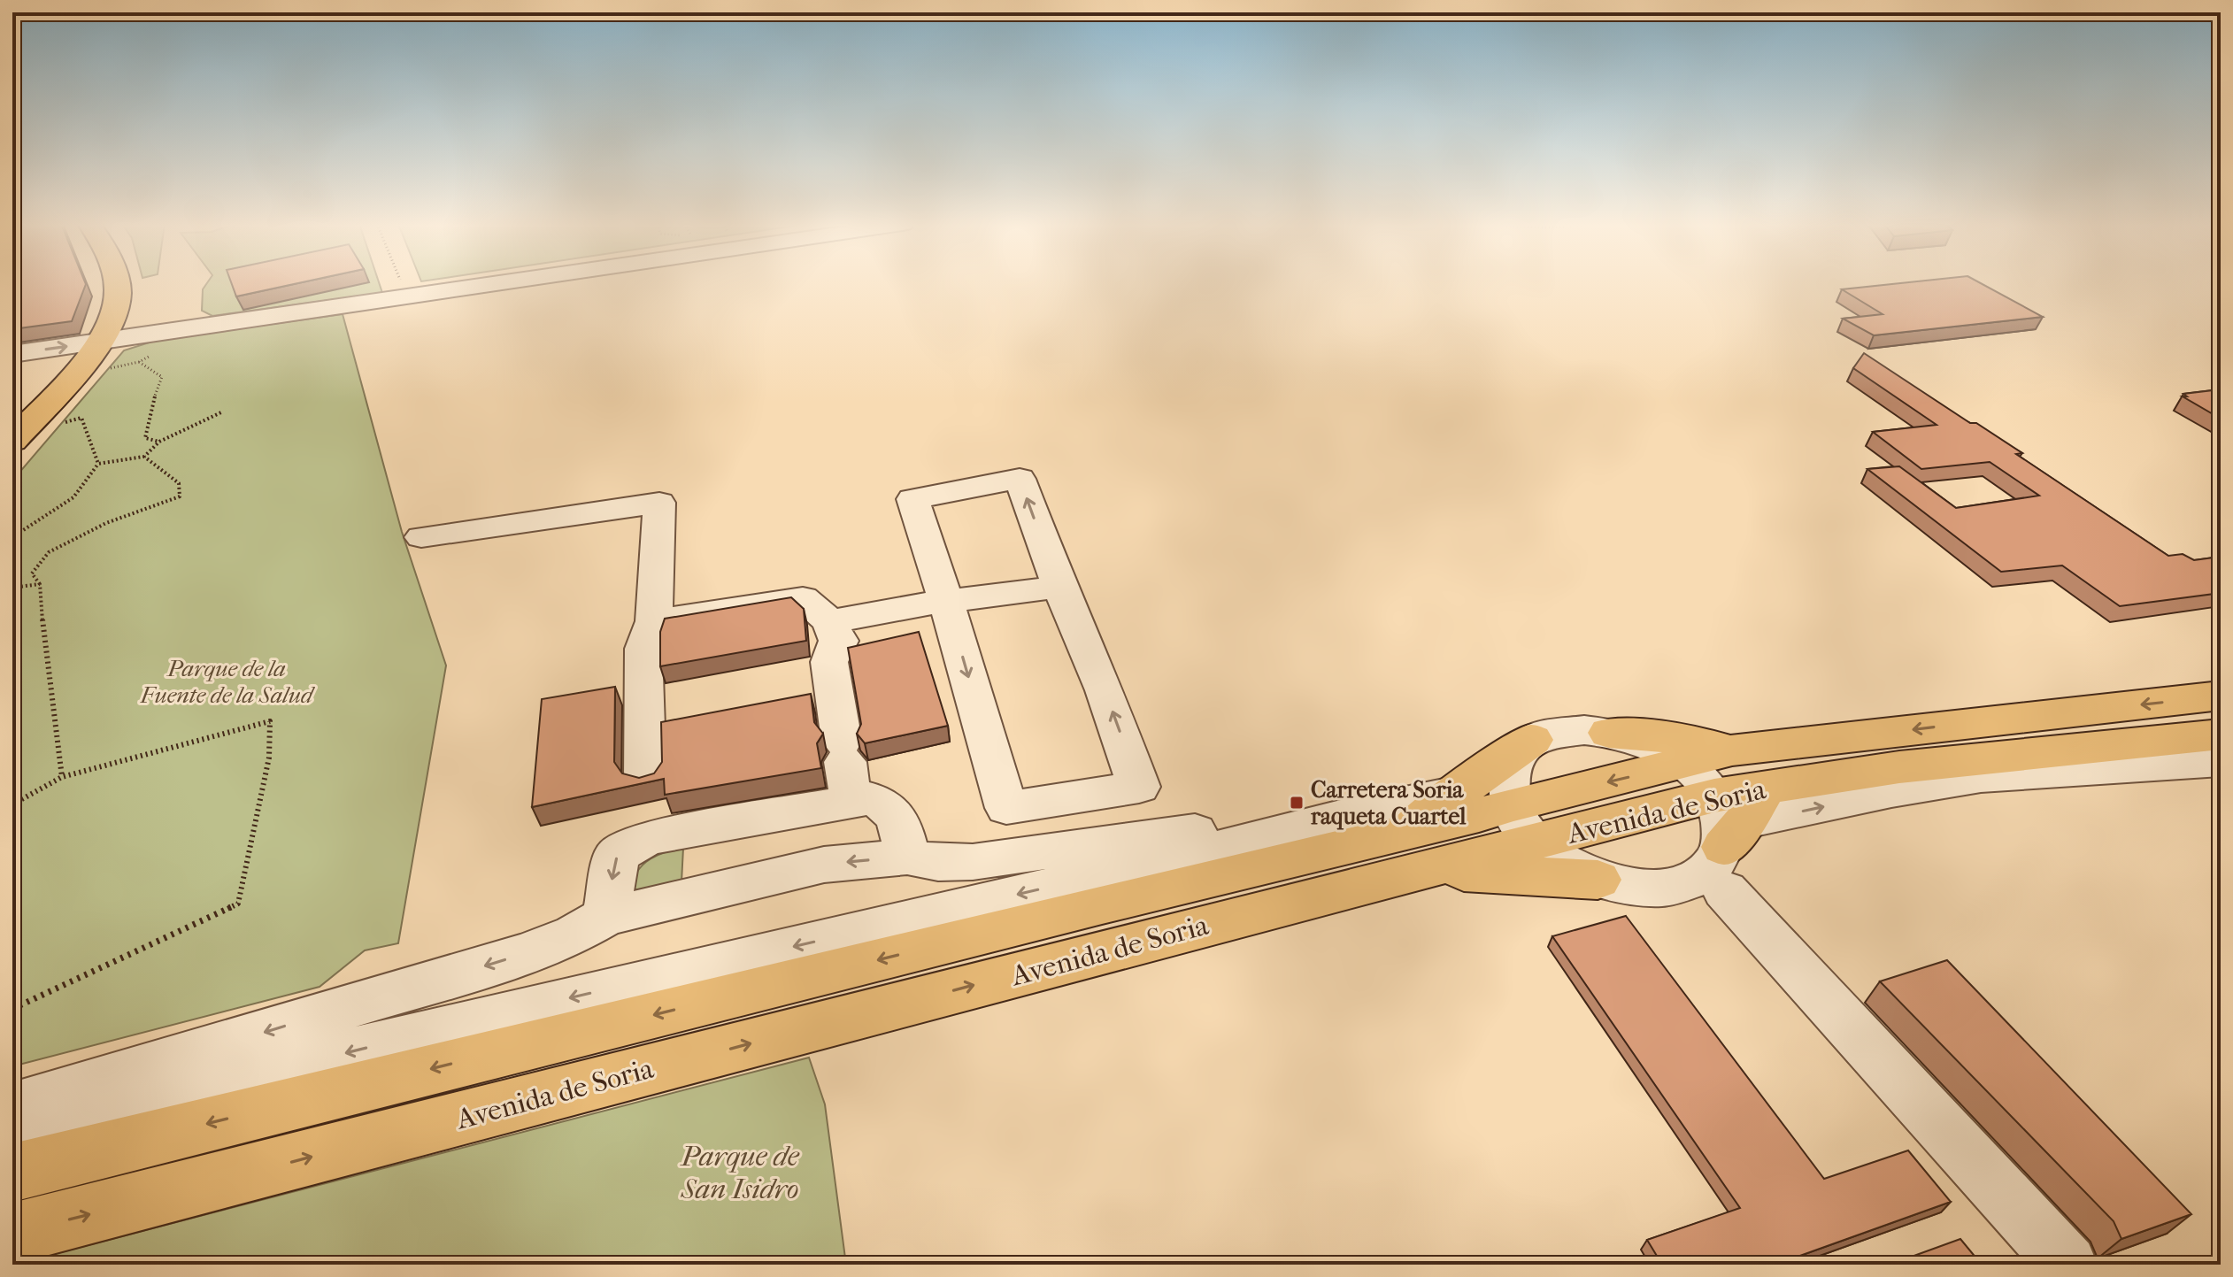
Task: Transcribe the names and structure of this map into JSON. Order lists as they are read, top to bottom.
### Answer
{
  "streets": {
    "main road": ["Avenida de Soria"]
  },
  "parks": ["Parque de la Fuente de la Salud", "Parque de San Isidro"],
  "places": {
    "transit": ["Carretera Soria raqueta Cuartel"]
  }
}
